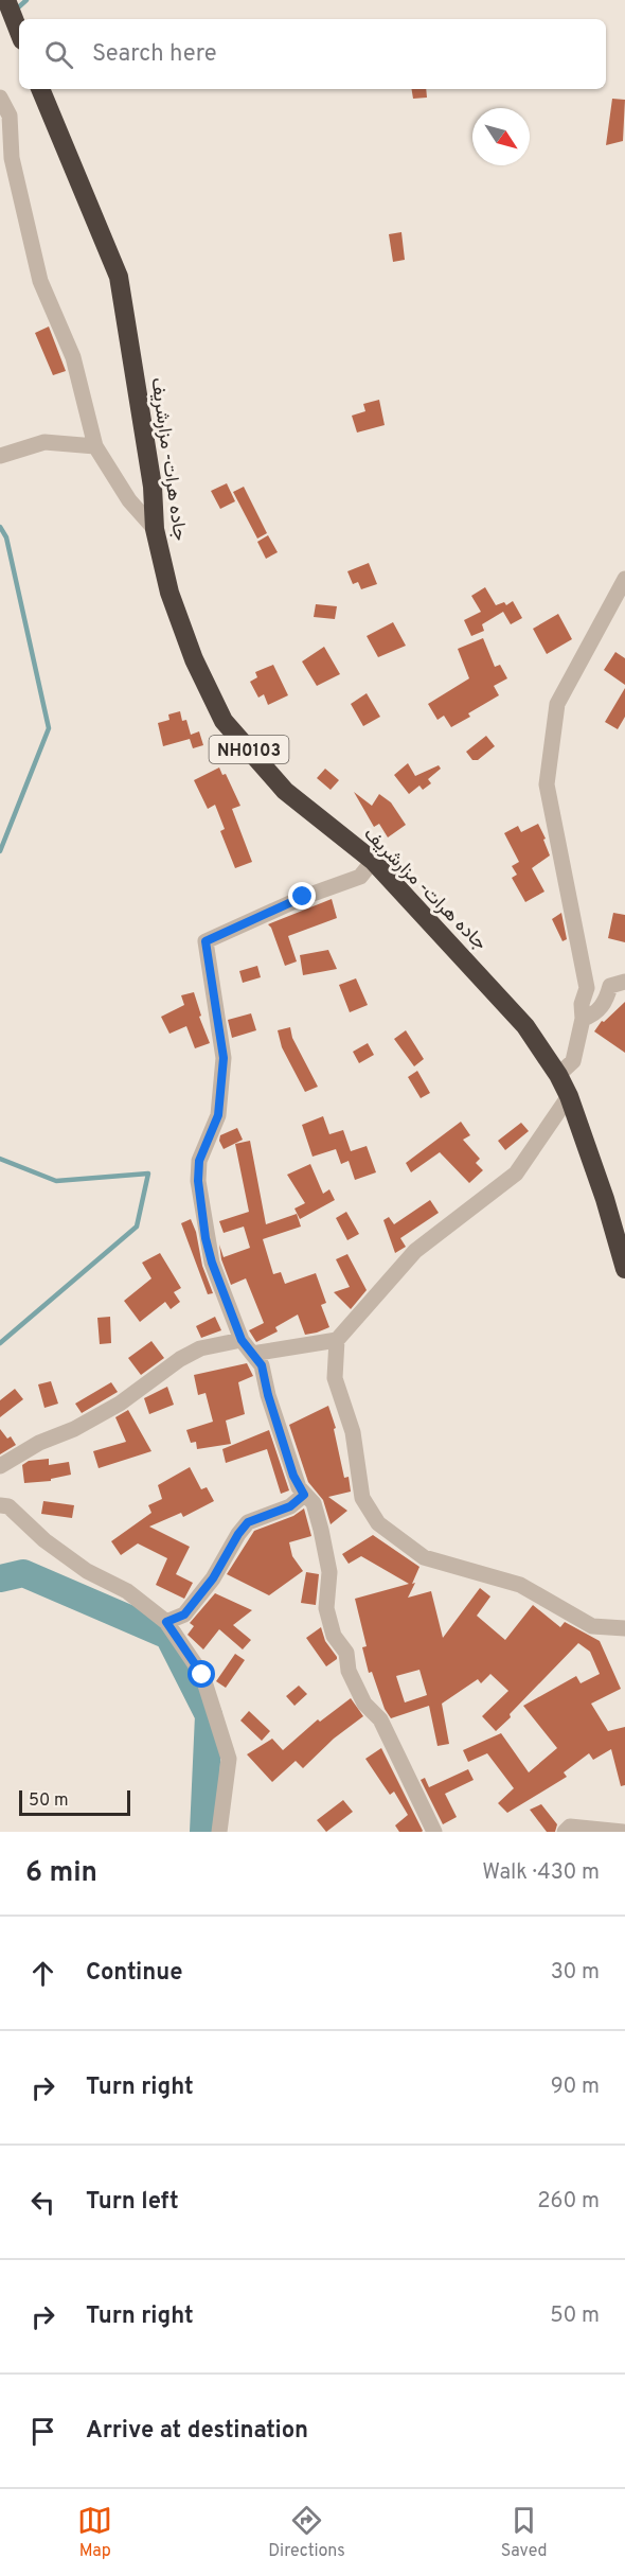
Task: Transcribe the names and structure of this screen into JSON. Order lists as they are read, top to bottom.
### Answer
{
  "streets": {
    "highway": ["جاده هرات- مزارشریف", "NH0103"]
  },
  "scale_bar": "50 m",
  "north": "bottom right",
  "page": {
    "search": "Search here",
    "scale": "50 m",
    "heading": ["6 min", "Walk · 430 m"],
    "list": [
      ["Continue", "30 m"],
      ["Turn right", "90 m"],
      ["Turn left", "260 m"],
      ["Turn right", "50 m"],
      "Arrive at destination"
    ],
    "nav": ["Map", "Directions", "Saved"]
  }
}
